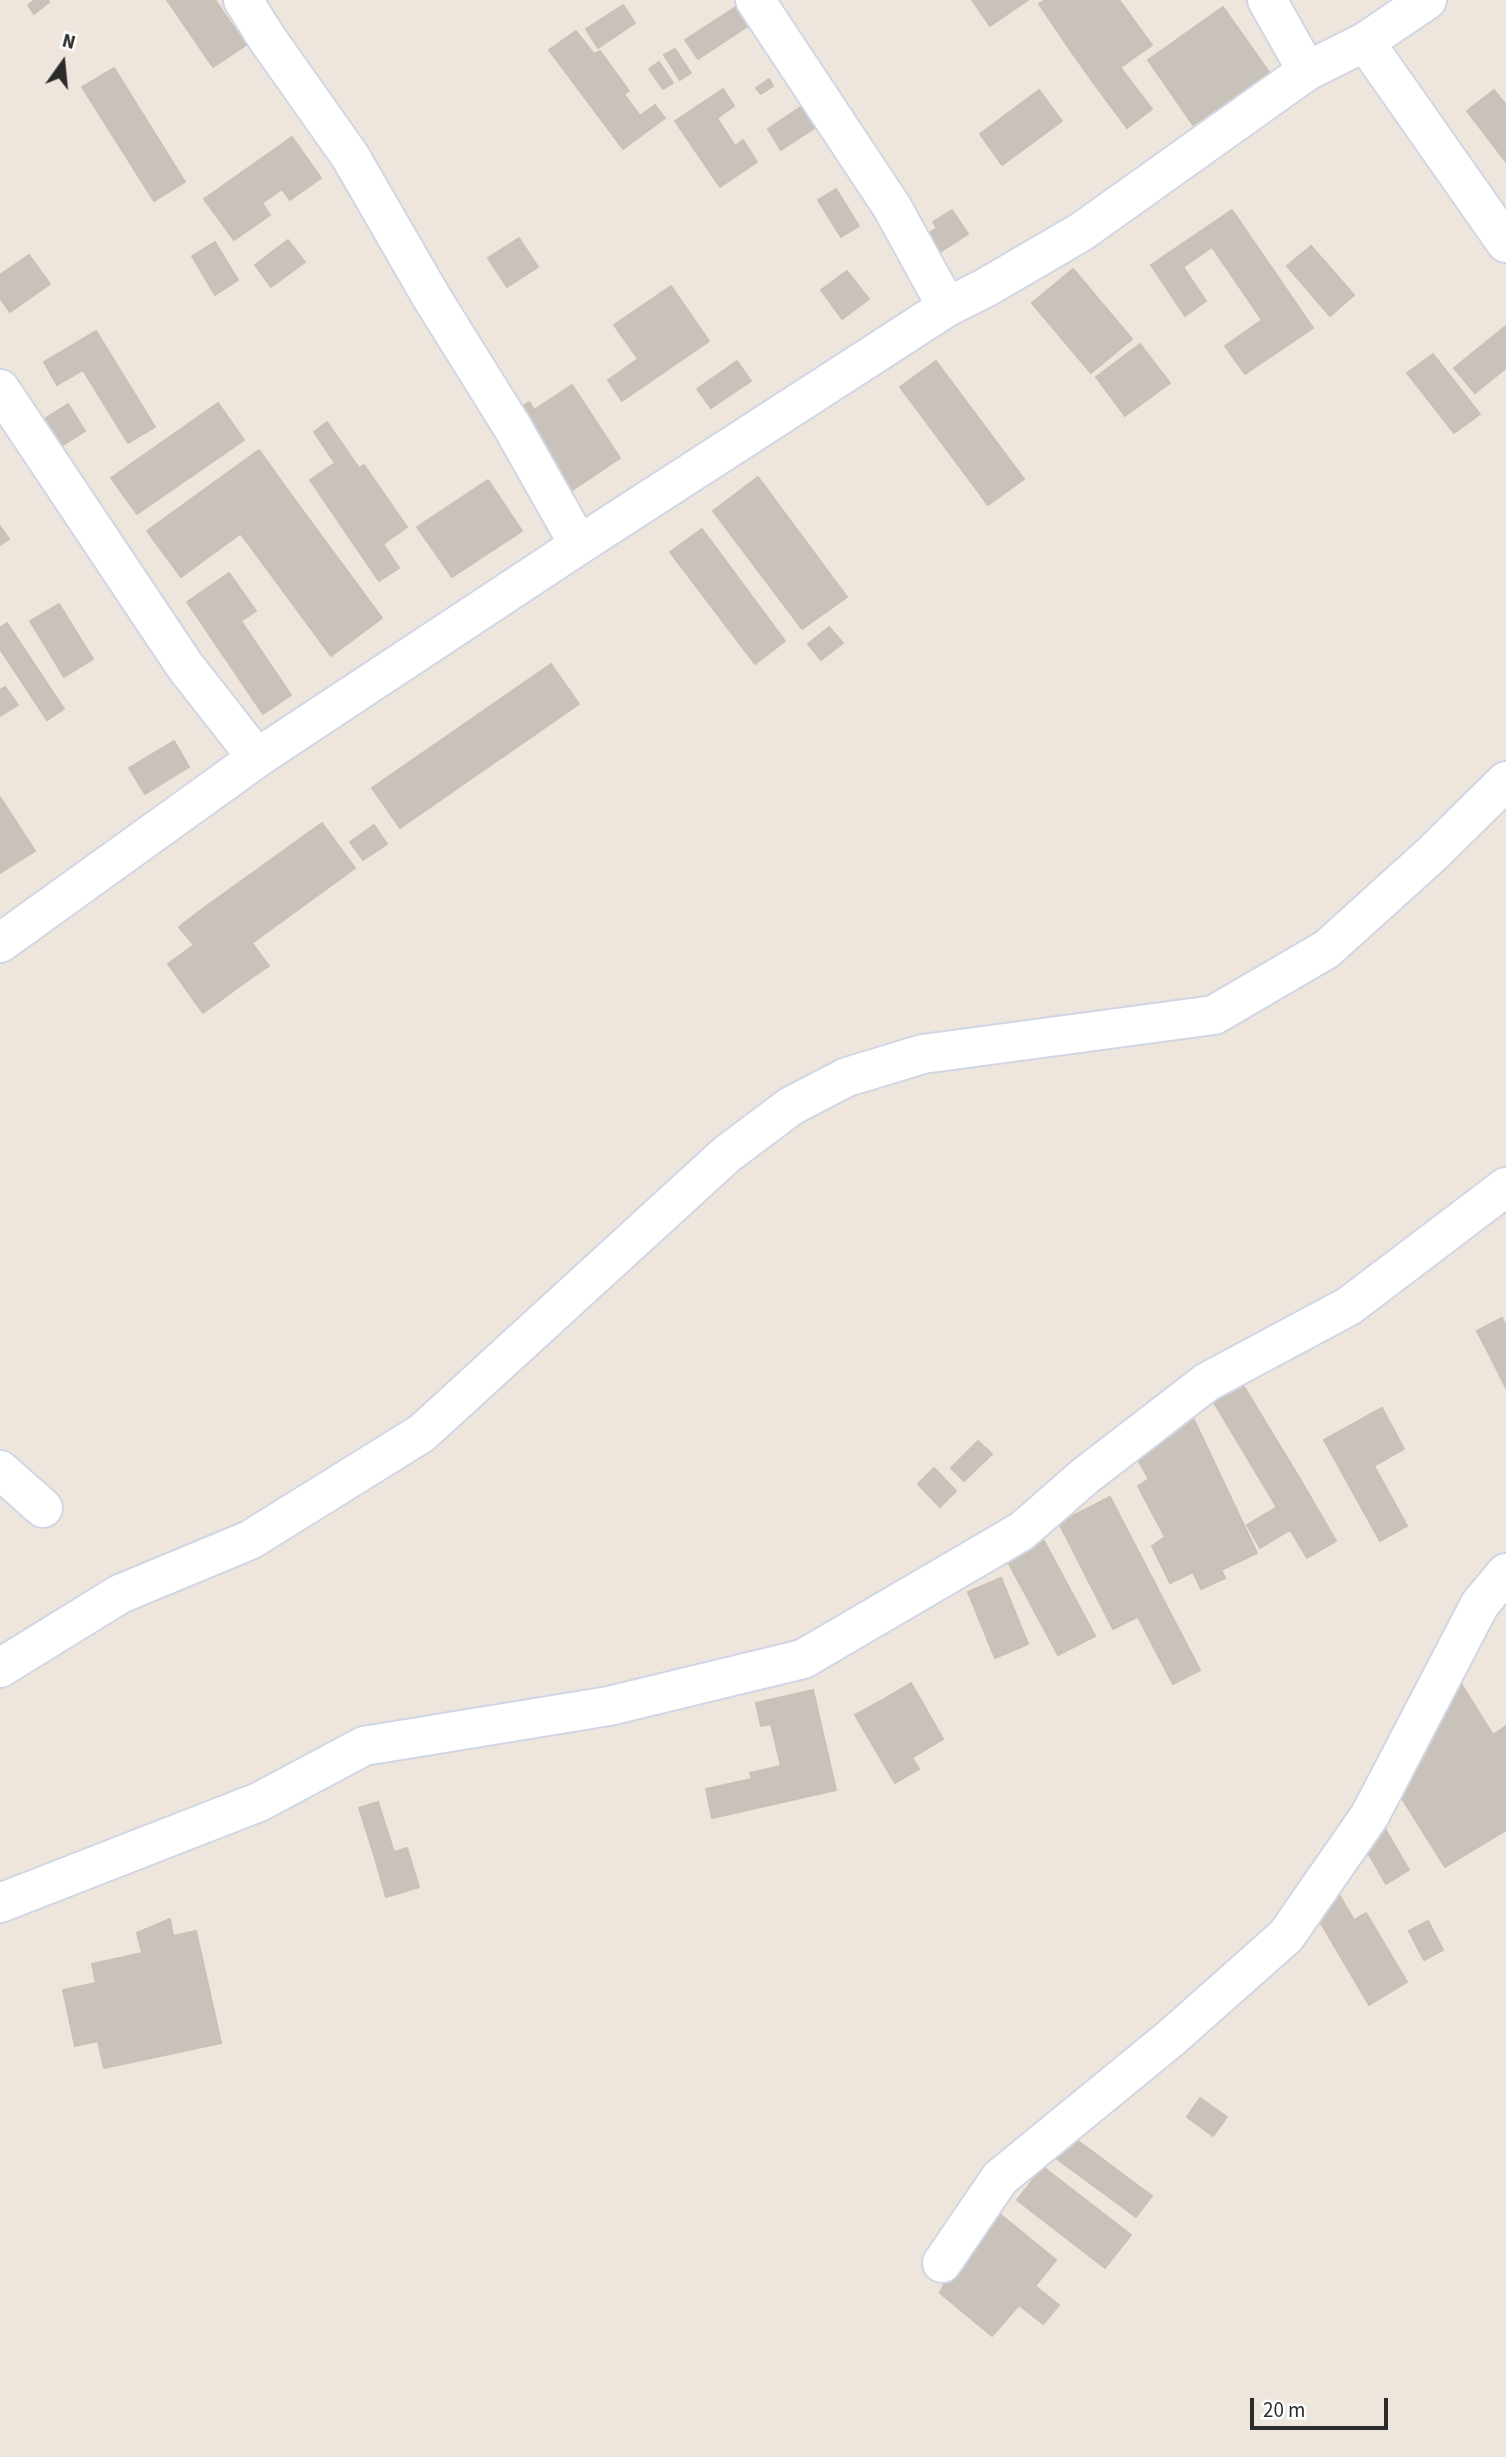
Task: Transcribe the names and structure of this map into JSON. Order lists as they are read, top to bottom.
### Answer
{
  "scale_bar": "20 m",
  "north": "top"
}
